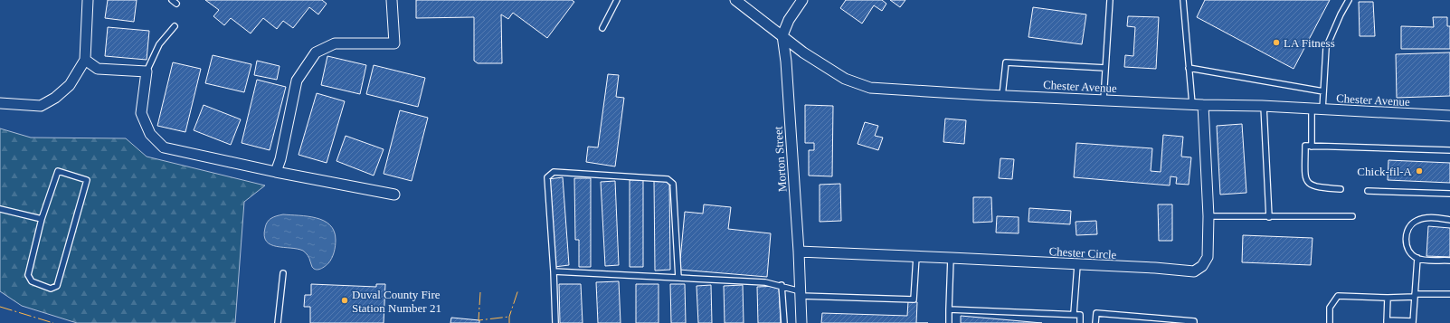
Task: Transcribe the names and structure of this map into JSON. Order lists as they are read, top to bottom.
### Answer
{
  "streets": {
    "street": ["Chester Avenue", "Morton Street", "Chester Circle"]
  },
  "crossings": [
    ["Chester Avenue", "Morton Street"],
    ["Chester Avenue", "Chester Circle"],
    ["Morton Street", "Chester Circle"]
  ],
  "places": ["LA Fitness", "Chick-fil-A", "Duval County Fire Station Number 21"]
}
